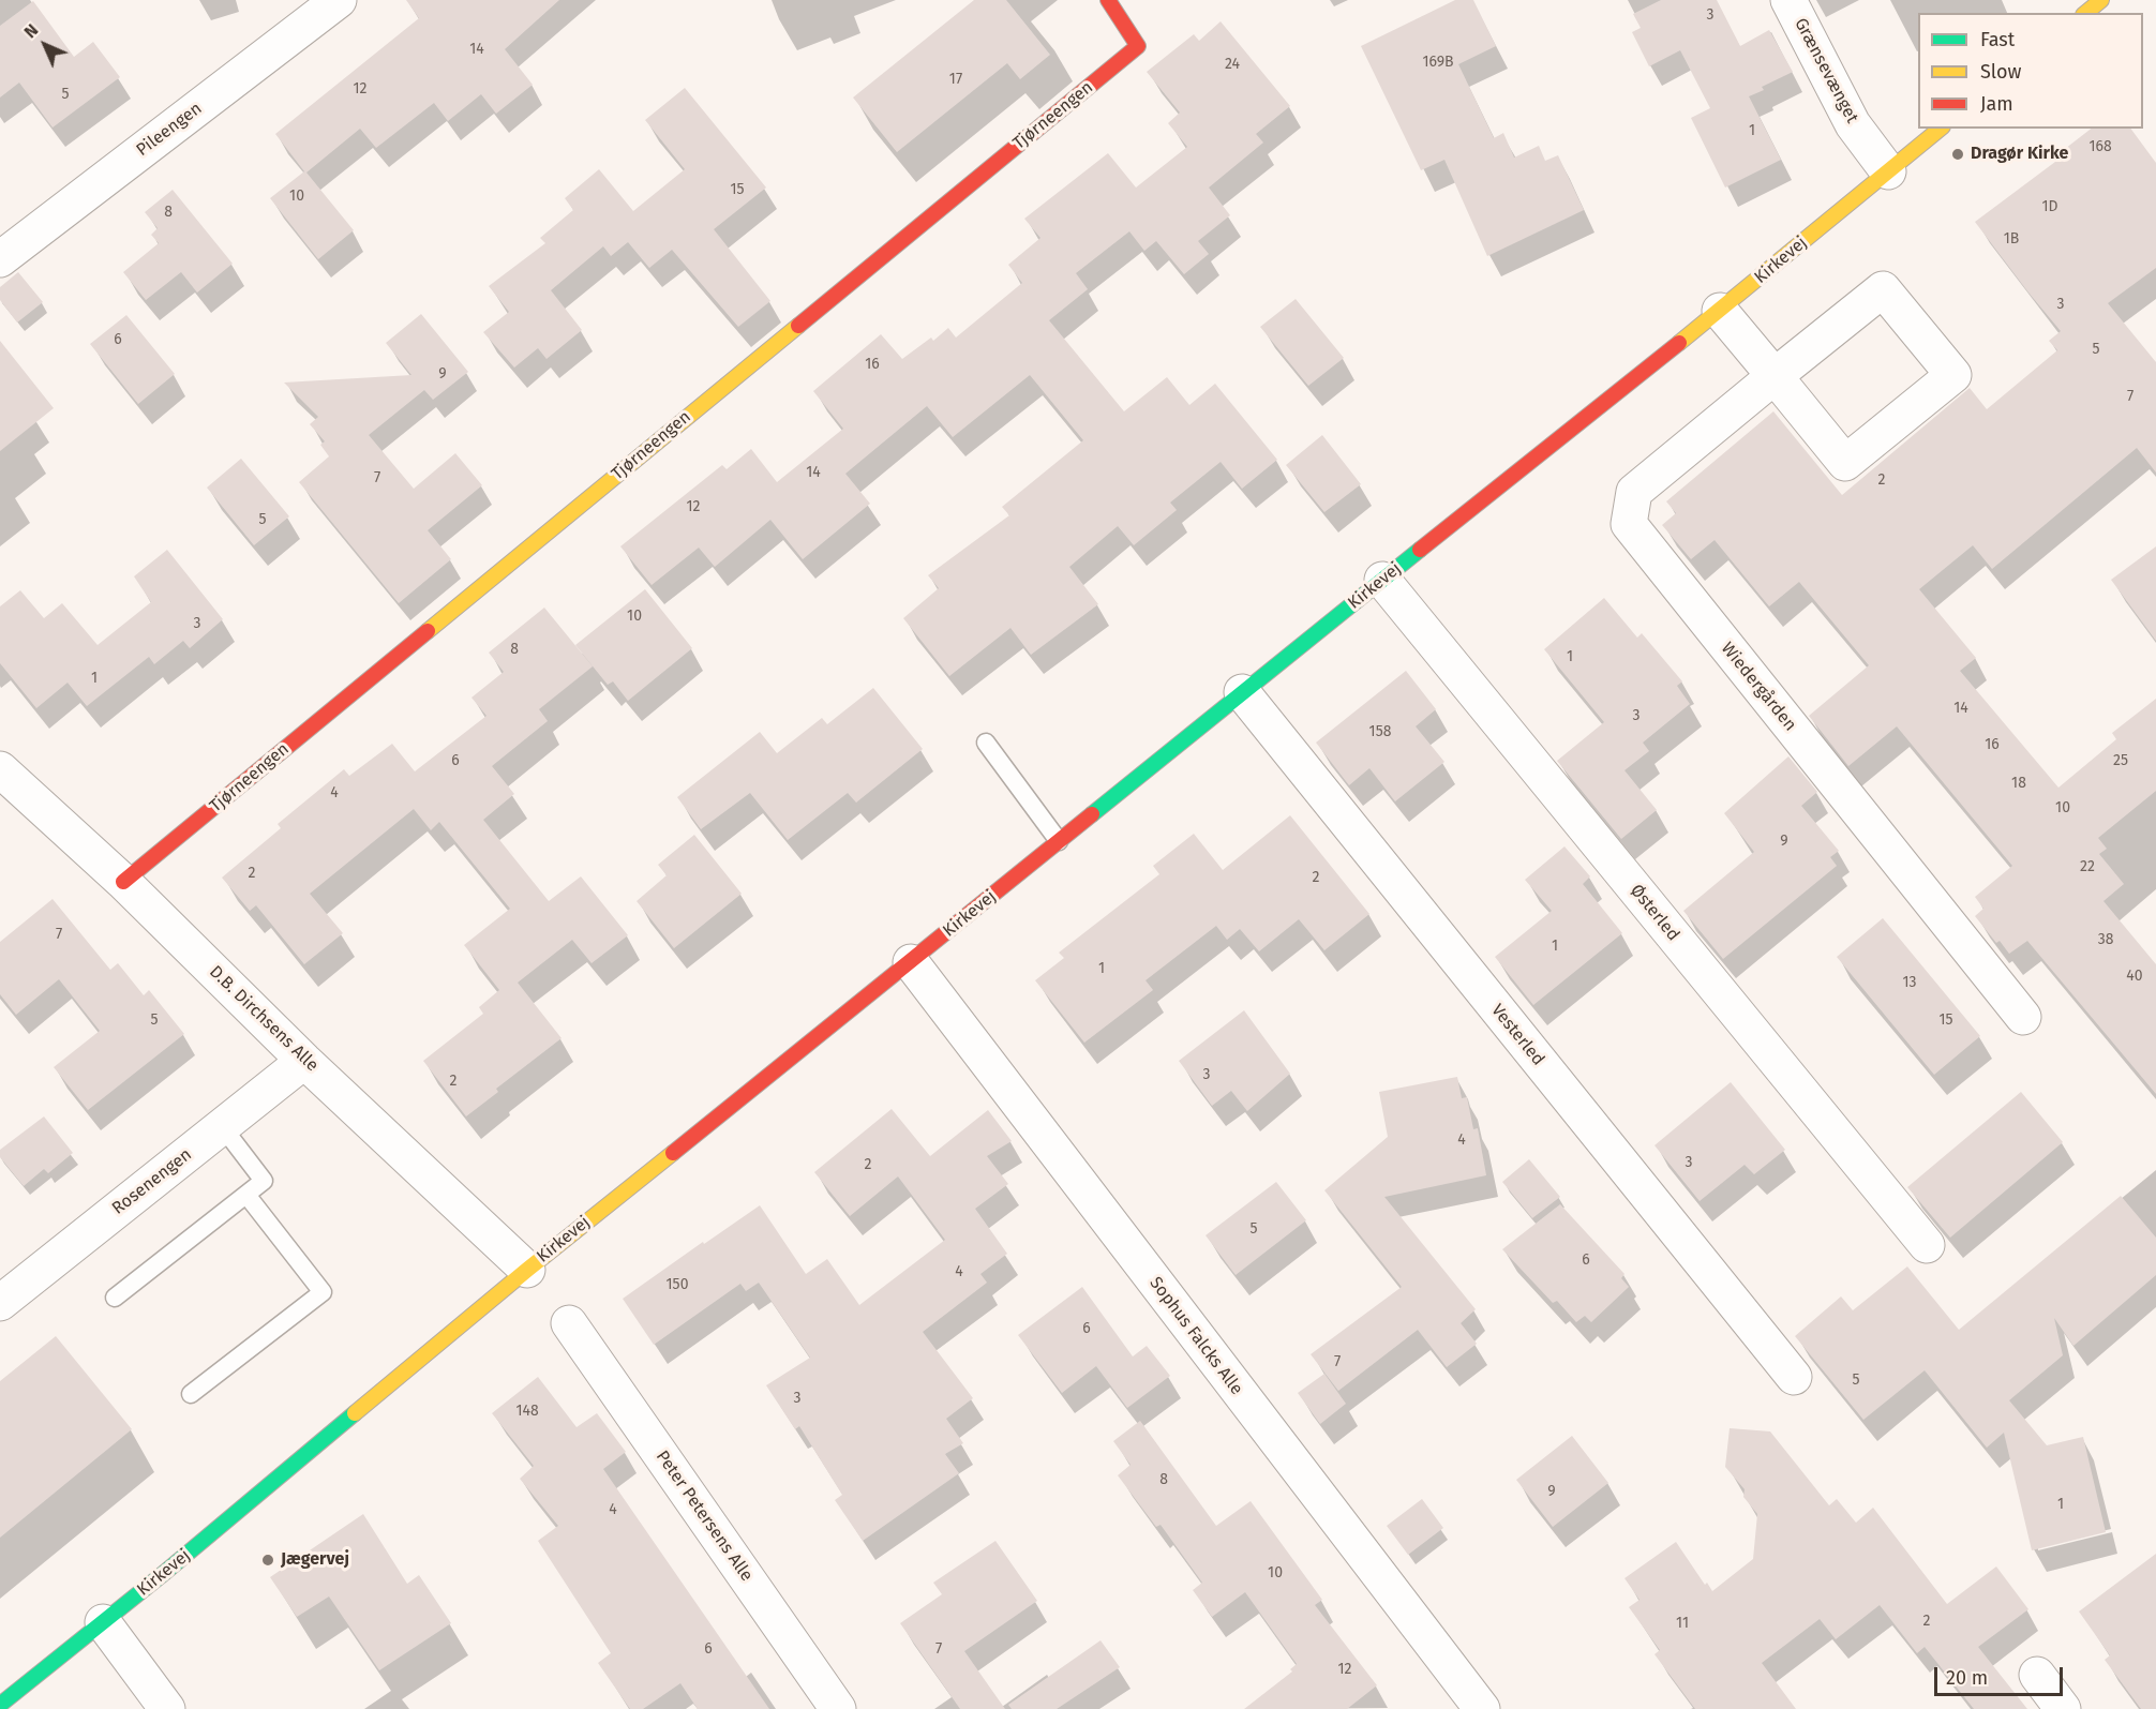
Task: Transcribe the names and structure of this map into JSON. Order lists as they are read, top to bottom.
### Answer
{
  "streets": {
    "main road": ["Tjørneengen", "Kirkevej"],
    "street": [
      "Grænsevænget",
      "Pileengen",
      "Wiedergården",
      "Østerled",
      "D.B. Dirchsens Alle",
      "Vesterled",
      "Rosenengen",
      "Sophus Falcks Alle",
      "Peter Petersens Alle"
    ]
  },
  "crossings": [
    ["Grænsevænget", "Kirkevej"],
    ["Tjørneengen", "D.B. Dirchsens Alle"],
    ["Kirkevej", "Wiedergården"],
    ["Kirkevej", "Østerled"],
    ["Kirkevej", "D.B. Dirchsens Alle"],
    ["Kirkevej", "Vesterled"],
    ["Kirkevej", "Sophus Falcks Alle"],
    ["D.B. Dirchsens Alle", "Rosenengen"]
  ],
  "places": ["Dragør Kirke", "Jægervej"],
  "house_numbers": [
    "3",
    "14",
    "169B",
    "24",
    "17",
    "12",
    "5",
    "1",
    "168",
    "15",
    "10",
    "1D",
    "8",
    "1B",
    "3",
    "6",
    "5",
    "16",
    "9",
    "7",
    "14",
    "7",
    "2",
    "12",
    "5",
    "10",
    "3",
    "8",
    "1",
    "1",
    "14",
    "3",
    "158",
    "16",
    "6",
    "25",
    "18",
    "4",
    "10",
    "9",
    "22",
    "2",
    "2",
    "7",
    "38",
    "1",
    "1",
    "40",
    "13",
    "5",
    "15",
    "3",
    "2",
    "4",
    "3",
    "2",
    "5",
    "6",
    "4",
    "150",
    "6",
    "7",
    "5",
    "3",
    "148",
    "8",
    "9",
    "1",
    "4",
    "10",
    "2",
    "11",
    "6",
    "7",
    "12"
  ],
  "legend": ["Fast", "Slow", "Jam"],
  "scale_bar": "20 m",
  "north": "top left"
}
